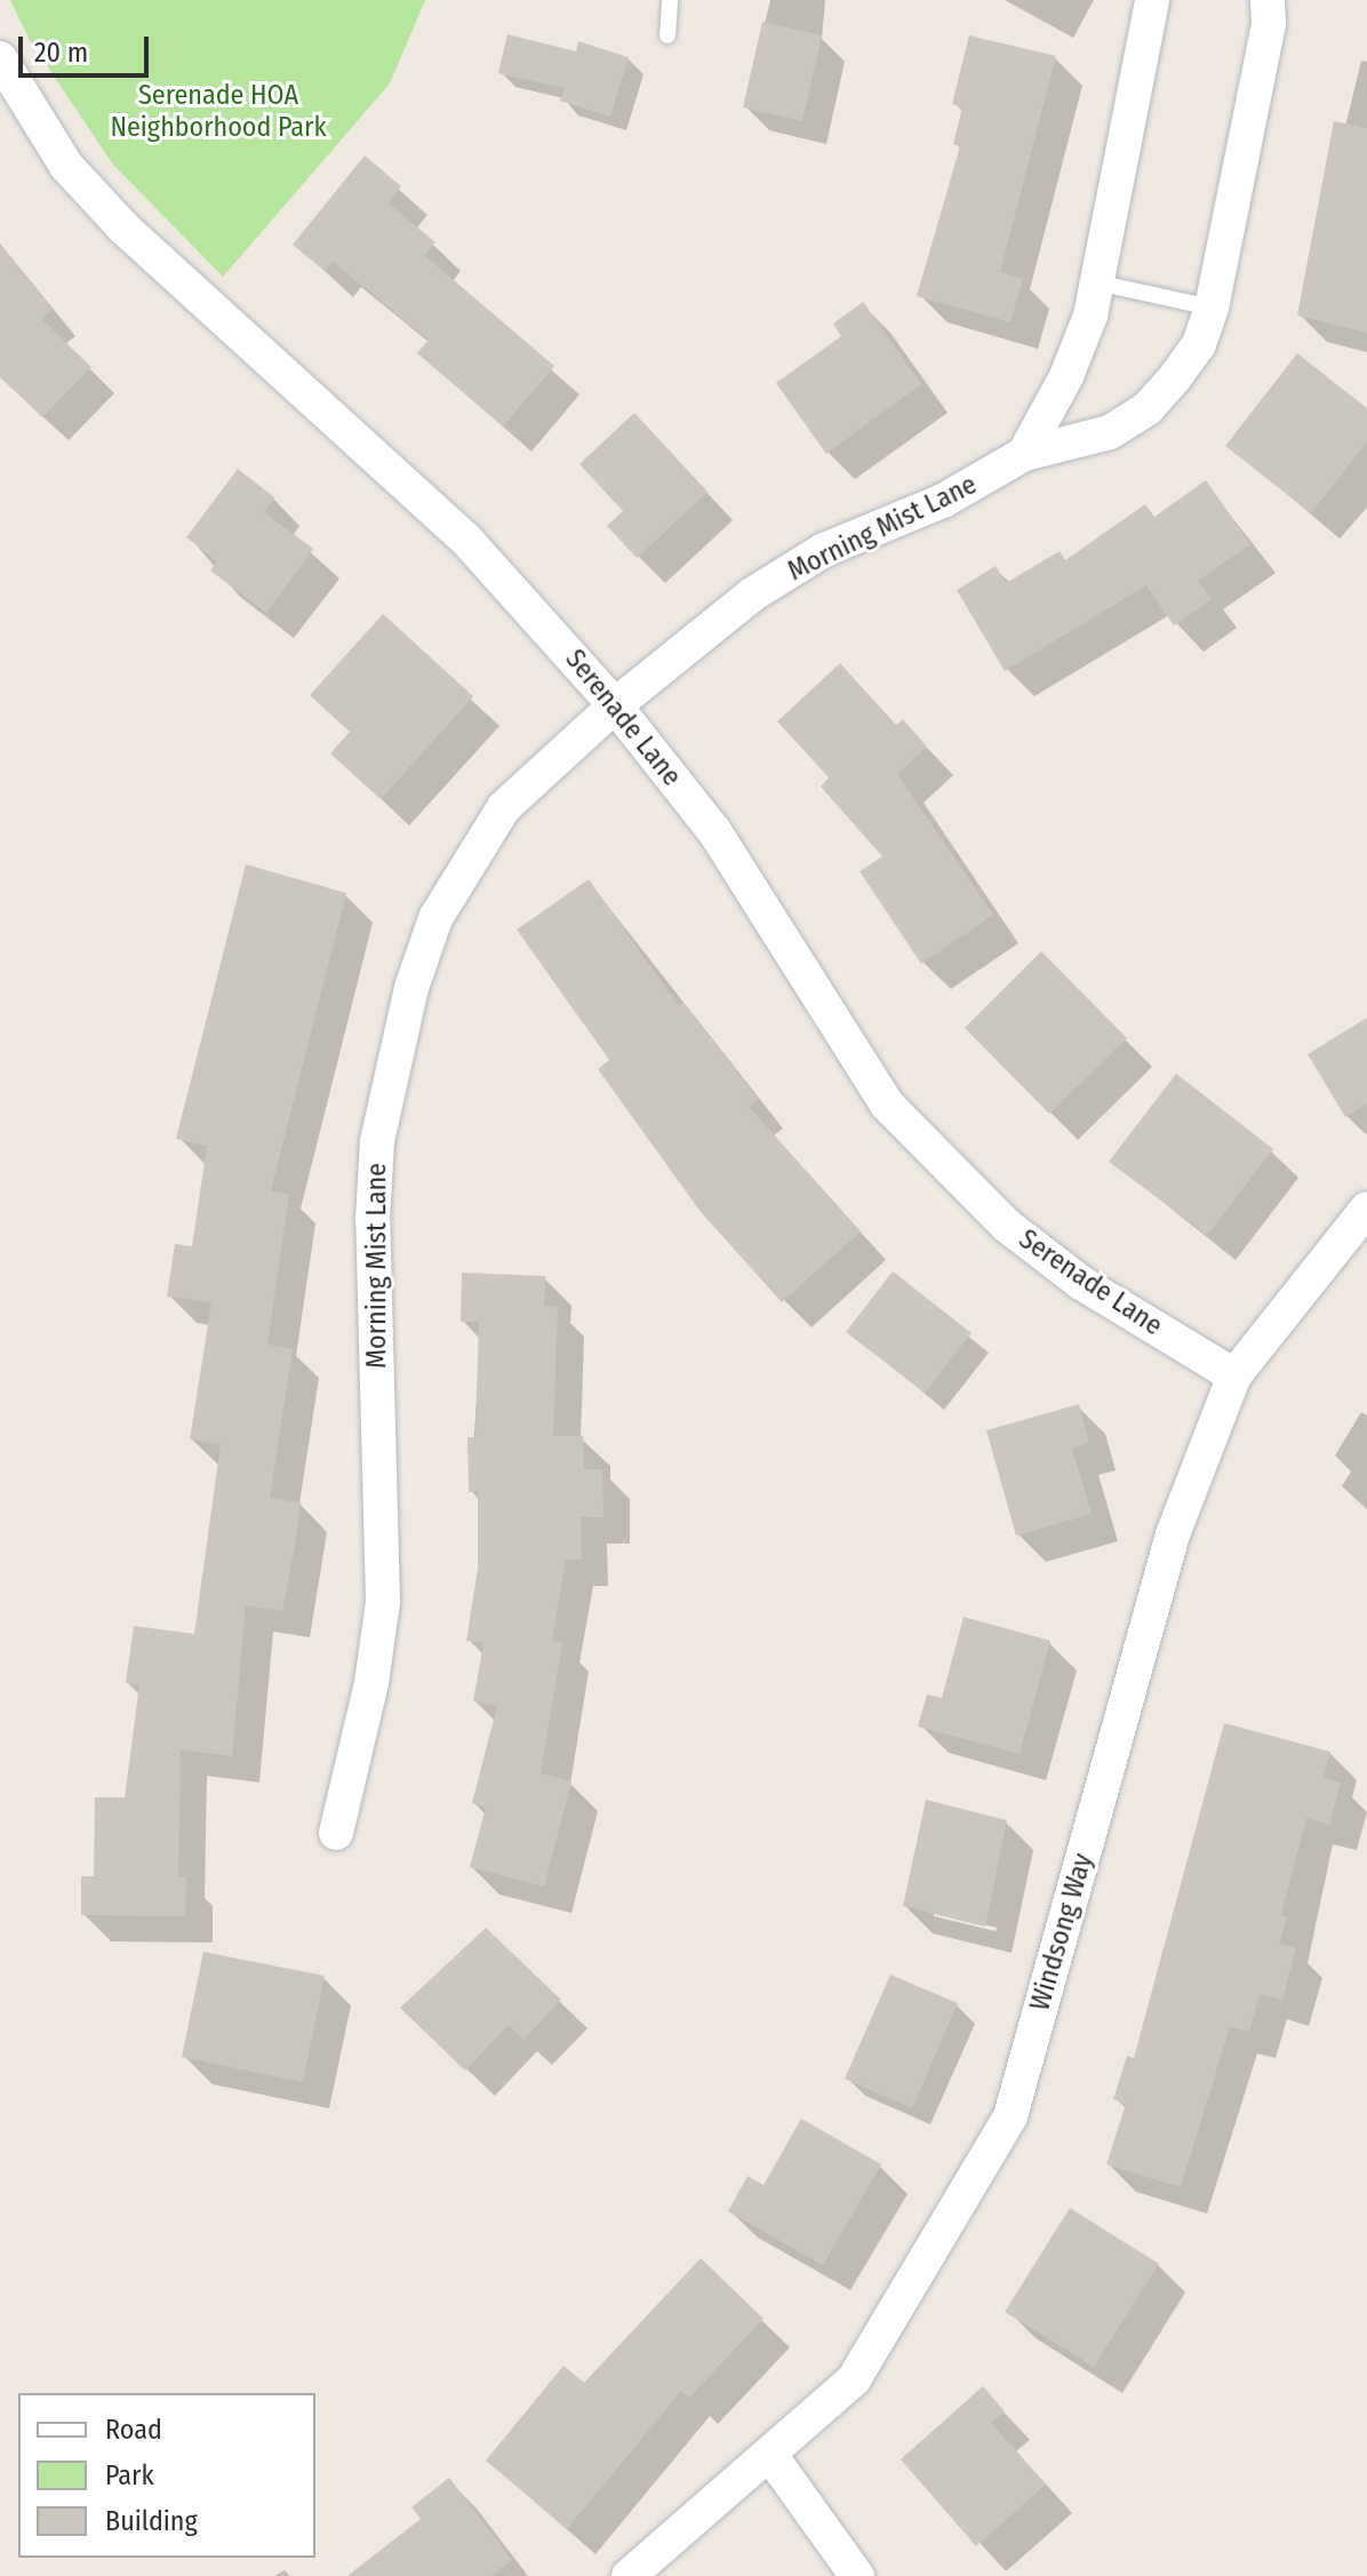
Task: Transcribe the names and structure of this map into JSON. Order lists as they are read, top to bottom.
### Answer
{
  "streets": {
    "street": ["Morning Mist Lane", "Serenade Lane", "Windsong Way"]
  },
  "crossings": [
    ["Morning Mist Lane", "Serenade Lane"],
    ["Serenade Lane", "Windsong Way"]
  ],
  "parks": ["Serenade HOA Neighborhood Park"],
  "legend": ["Road", "Park", "Building"],
  "scale_bar": "20 m"
}
